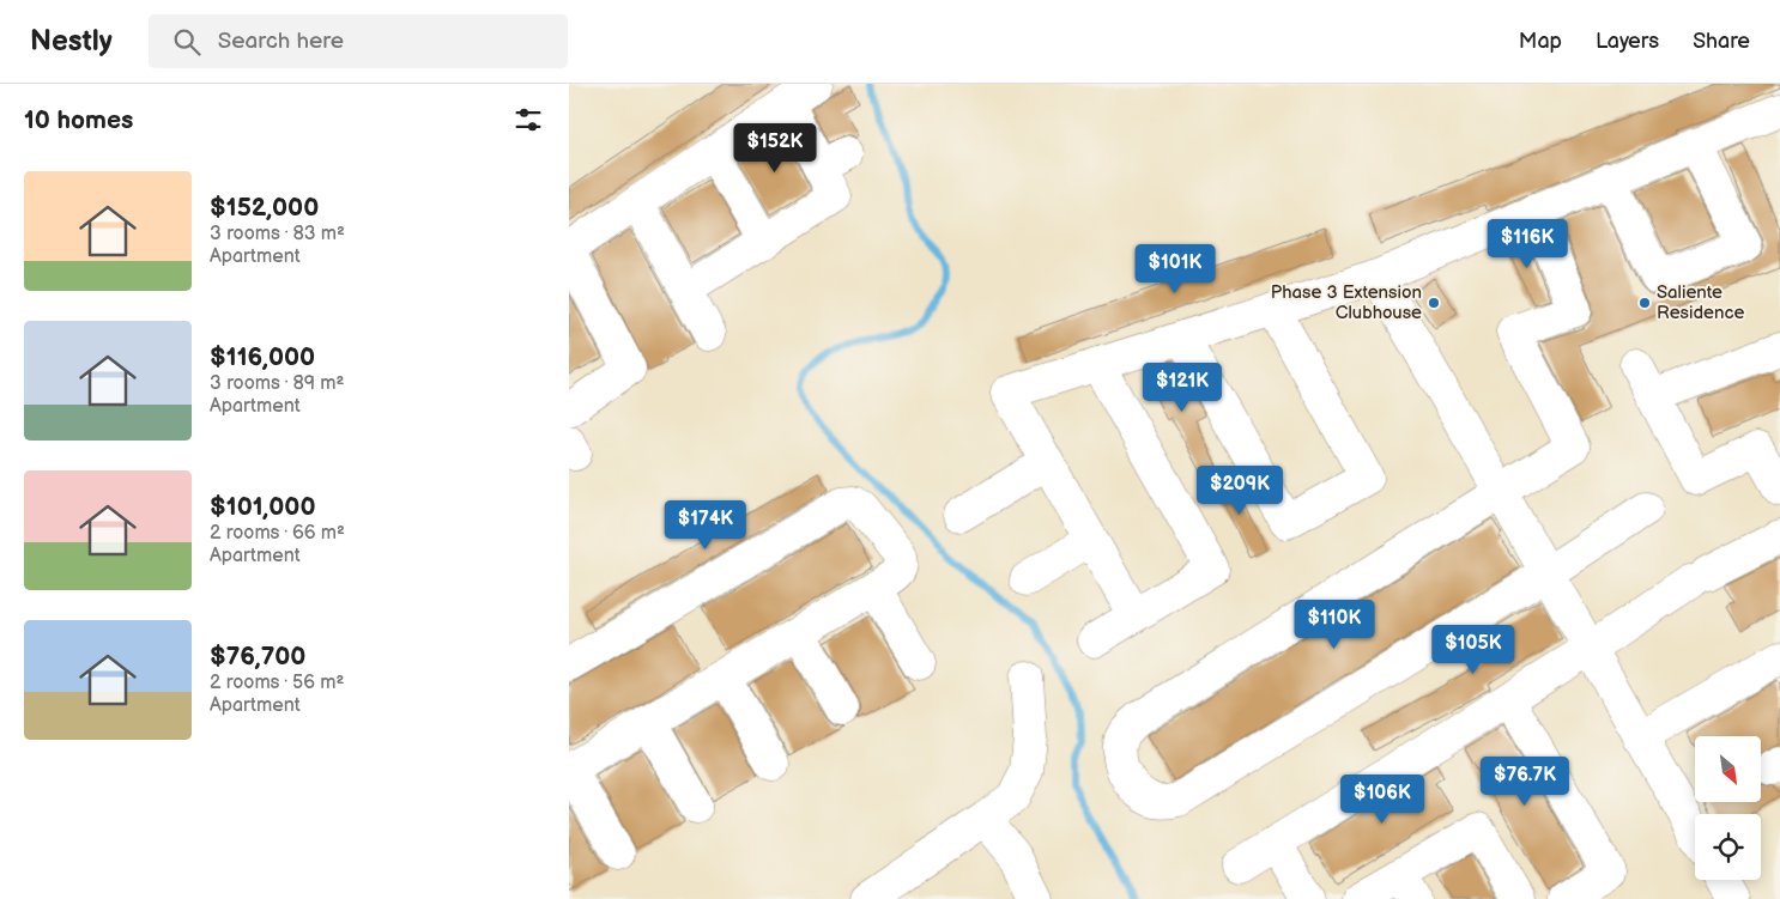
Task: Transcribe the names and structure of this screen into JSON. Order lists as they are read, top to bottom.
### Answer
{
  "places": ["Phase 3 Extension Clubhouse", "Saliente Residence"],
  "north": "bottom right",
  "page": {
    "header": "Nestly",
    "search": "Search here",
    "nav": ["Map", "Layers", "Share"],
    "heading": "10 homes",
    "price": [
      "$152K",
      "$116K",
      "$101K",
      "$121K",
      "$209K",
      "$174K",
      "$110K",
      "$105K",
      "$76.7K",
      "$106K"
    ],
    "list": [
      {
        "name": "$152,000",
        "note": "3 rooms · 83 m² · Apartment"
      },
      {
        "name": "$116,000",
        "note": "3 rooms · 89 m² · Apartment"
      },
      {
        "name": "$101,000",
        "note": "2 rooms · 66 m² · Apartment"
      },
      {
        "name": "$76,700",
        "note": "2 rooms · 56 m² · Apartment"
      }
    ]
  }
}
